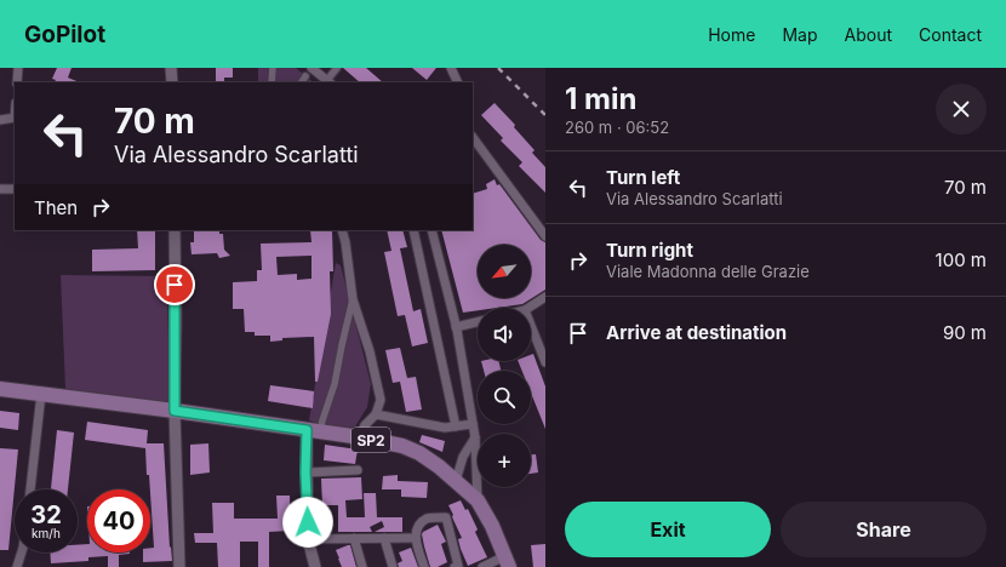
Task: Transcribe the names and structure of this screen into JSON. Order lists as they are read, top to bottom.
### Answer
{
  "streets": {
    "main road": ["SP2"]
  },
  "north": "bottom left",
  "page": {
    "header": "GoPilot",
    "nav": [
      "Home",
      "Map",
      "About",
      "Contact"
    ],
    "heading": ["1 min", "260 m · 06:52"],
    "turn": ["70 m", "Via Alessandro Scarlatti"],
    "list": [
      {
        "name": "Turn left",
        "note": "Via Alessandro Scarlatti",
        "value": "70 m"
      },
      {
        "name": "Turn right",
        "note": "Viale Madonna delle Grazie",
        "value": "100 m"
      },
      {
        "name": "Arrive at destination",
        "value": "90 m"
      }
    ],
    "then": "Then",
    "map_buttons": "+",
    "speed": "32 km/h",
    "limit": "40",
    "buttons": ["Exit", "Share"]
  }
}
